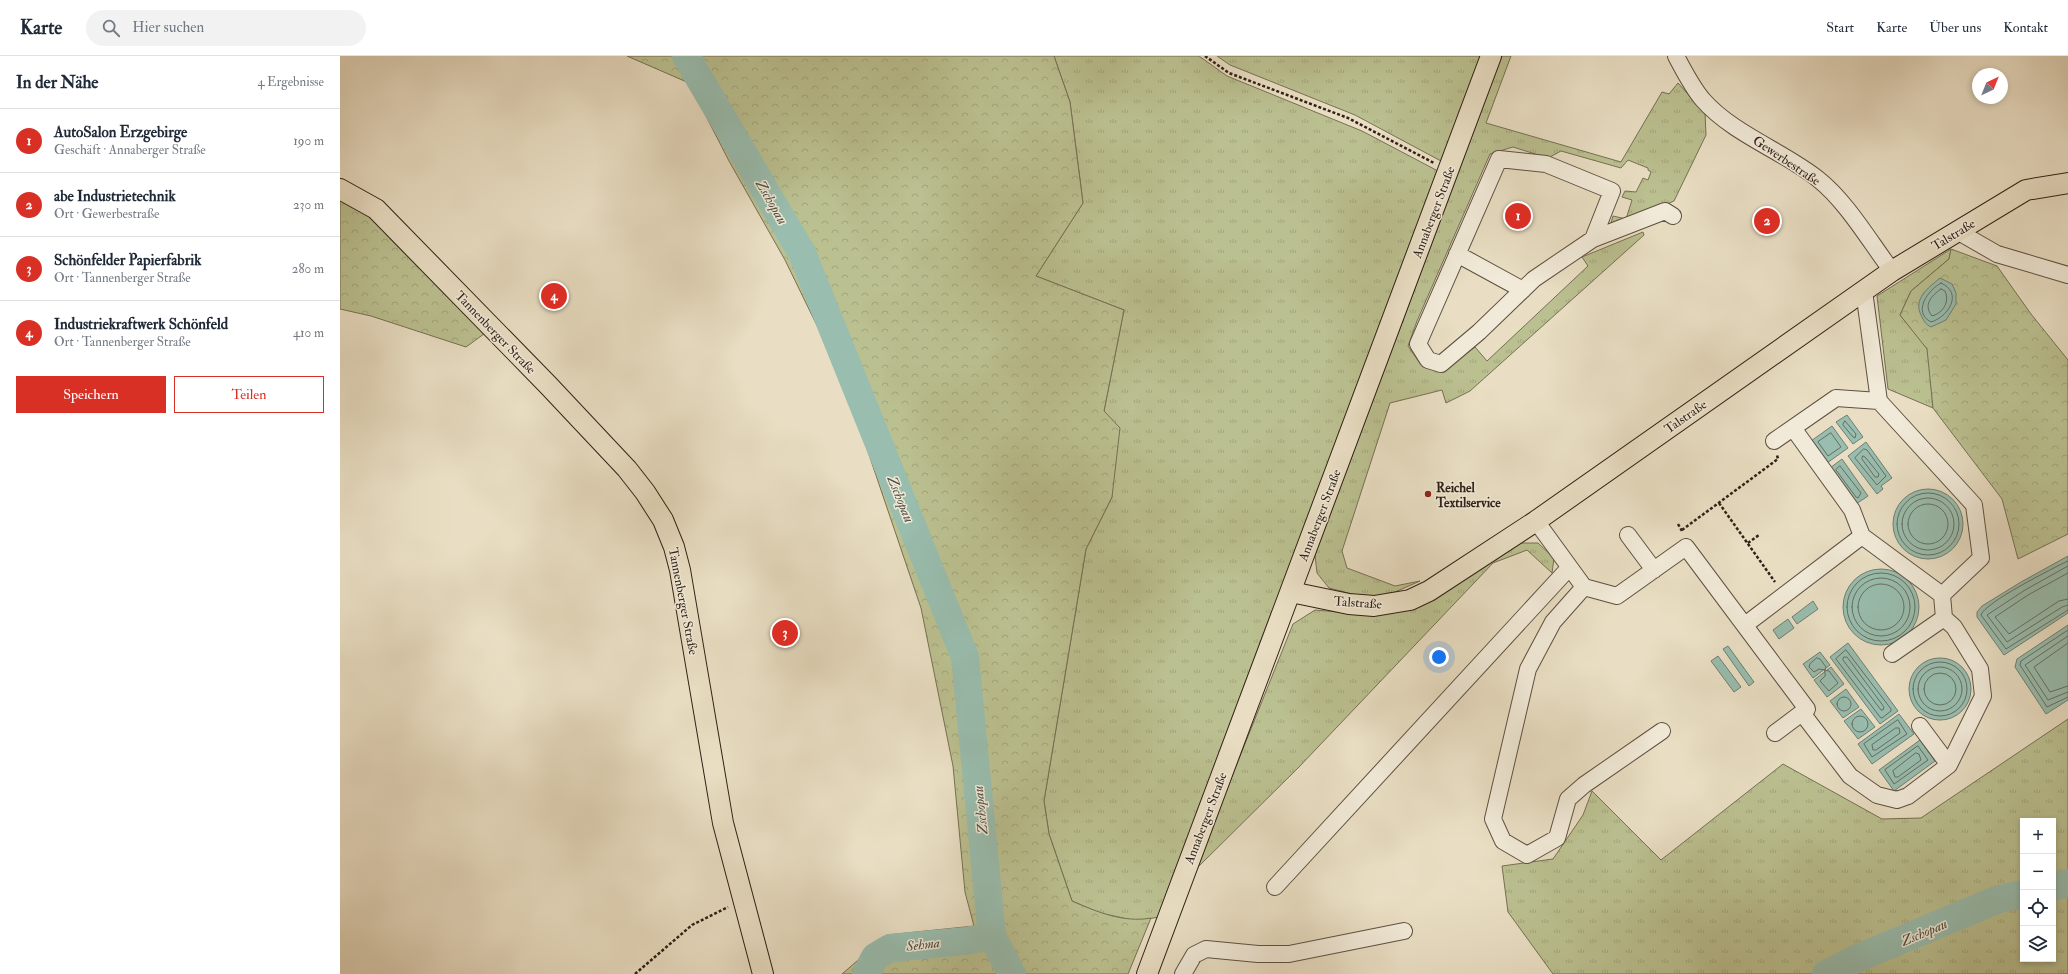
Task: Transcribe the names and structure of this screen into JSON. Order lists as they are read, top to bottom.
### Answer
{
  "streets": {
    "main road": ["Annaberger Straße", "Talstraße", "Tannenberger Straße"],
    "street": ["Gewerbestraße"]
  },
  "crossings": [
    ["Gewerbestraße", "Talstraße"],
    ["Annaberger Straße", "Talstraße"]
  ],
  "water": ["Zschopau", "Sehma"],
  "places": ["Reichel Textilservice"],
  "north": "top right",
  "page": {
    "header": "Karte",
    "search": "Hier suchen",
    "nav": [
      "Start",
      "Karte",
      "Über uns",
      "Kontakt"
    ],
    "heading": ["In der Nähe", "4 Ergebnisse"],
    "list": [
      {
        "mark": "1",
        "name": "AutoSalon Erzgebirge",
        "note": "Geschäft · Annaberger Straße",
        "value": "190 m"
      },
      {
        "mark": "2",
        "name": "abe Industrietechnik",
        "note": "Ort · Gewerbestraße",
        "value": "230 m"
      },
      {
        "mark": "3",
        "name": "Schönfelder Papierfabrik",
        "note": "Ort · Tannenberger Straße",
        "value": "280 m"
      },
      {
        "mark": "4",
        "name": "Industriekraftwerk Schönfeld",
        "note": "Ort · Tannenberger Straße",
        "value": "410 m"
      }
    ],
    "pins": [
      "1",
      "2",
      "4",
      "3"
    ],
    "buttons": ["Speichern", "Teilen"],
    "map_buttons": ["+", "−"]
  }
}
